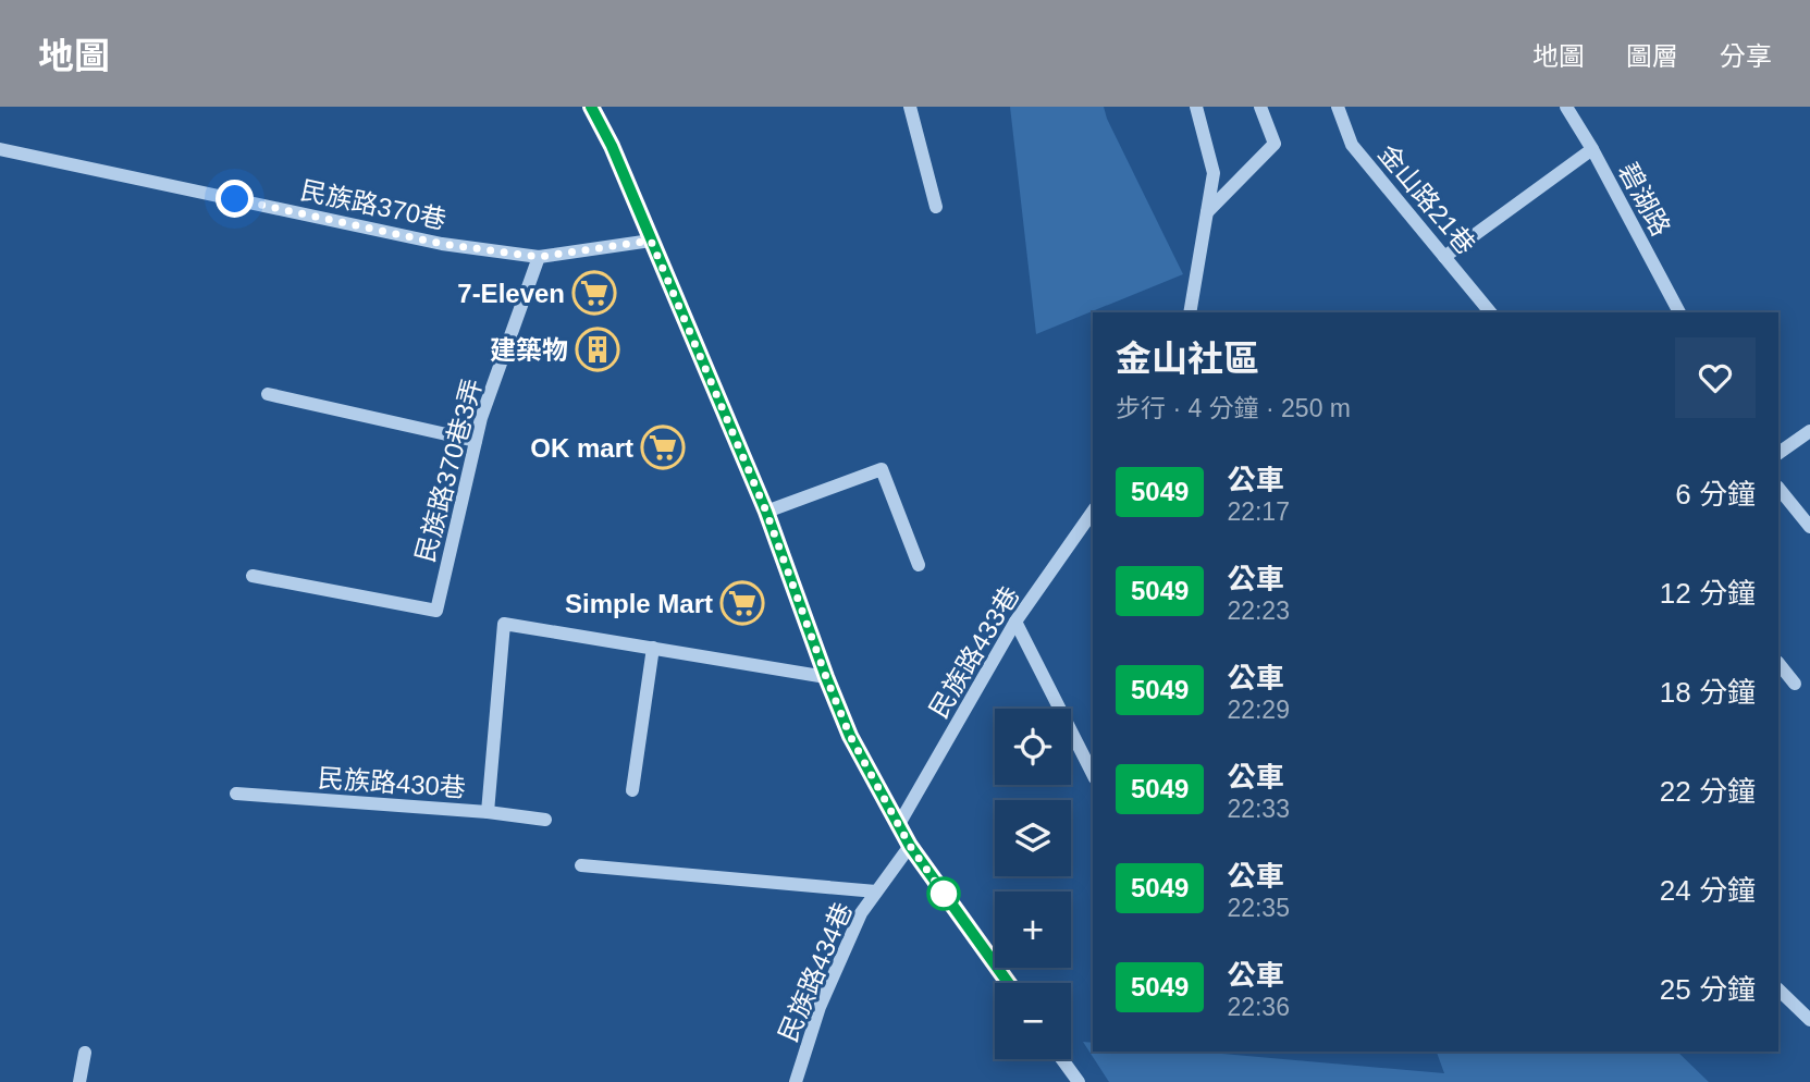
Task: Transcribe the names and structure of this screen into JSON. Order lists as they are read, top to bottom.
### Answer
{
  "streets": {
    "street": [
      "金山路21巷",
      "碧湖路",
      "民族路370巷",
      "民族路370巷3弄",
      "民族路433巷",
      "民族路430巷",
      "民族路434巷"
    ]
  },
  "crossings": [
    ["民族路370巷", "民族路370巷3弄"]
  ],
  "places": {
    "supermarket": ["7-Eleven", "OK mart", "Simple Mart"],
    "building": ["建築物"]
  },
  "lines": ["bus line 5049"],
  "page": {
    "header": "地圖",
    "nav": ["地圖", "圖層", "分享"],
    "heading": ["金山社區", "步行 · 4 分鐘 · 250 m"],
    "list": [
      {
        "mark": "5049",
        "name": "公車",
        "note": "22:17",
        "value": "6 分鐘"
      },
      {
        "mark": "5049",
        "name": "公車",
        "note": "22:23",
        "value": "12 分鐘"
      },
      {
        "mark": "5049",
        "name": "公車",
        "note": "22:29",
        "value": "18 分鐘"
      },
      {
        "mark": "5049",
        "name": "公車",
        "note": "22:33",
        "value": "22 分鐘"
      },
      {
        "mark": "5049",
        "name": "公車",
        "note": "22:35",
        "value": "24 分鐘"
      },
      {
        "mark": "5049",
        "name": "公車",
        "note": "22:36",
        "value": "25 分鐘"
      }
    ],
    "map_buttons": ["+", "−"]
  }
}
